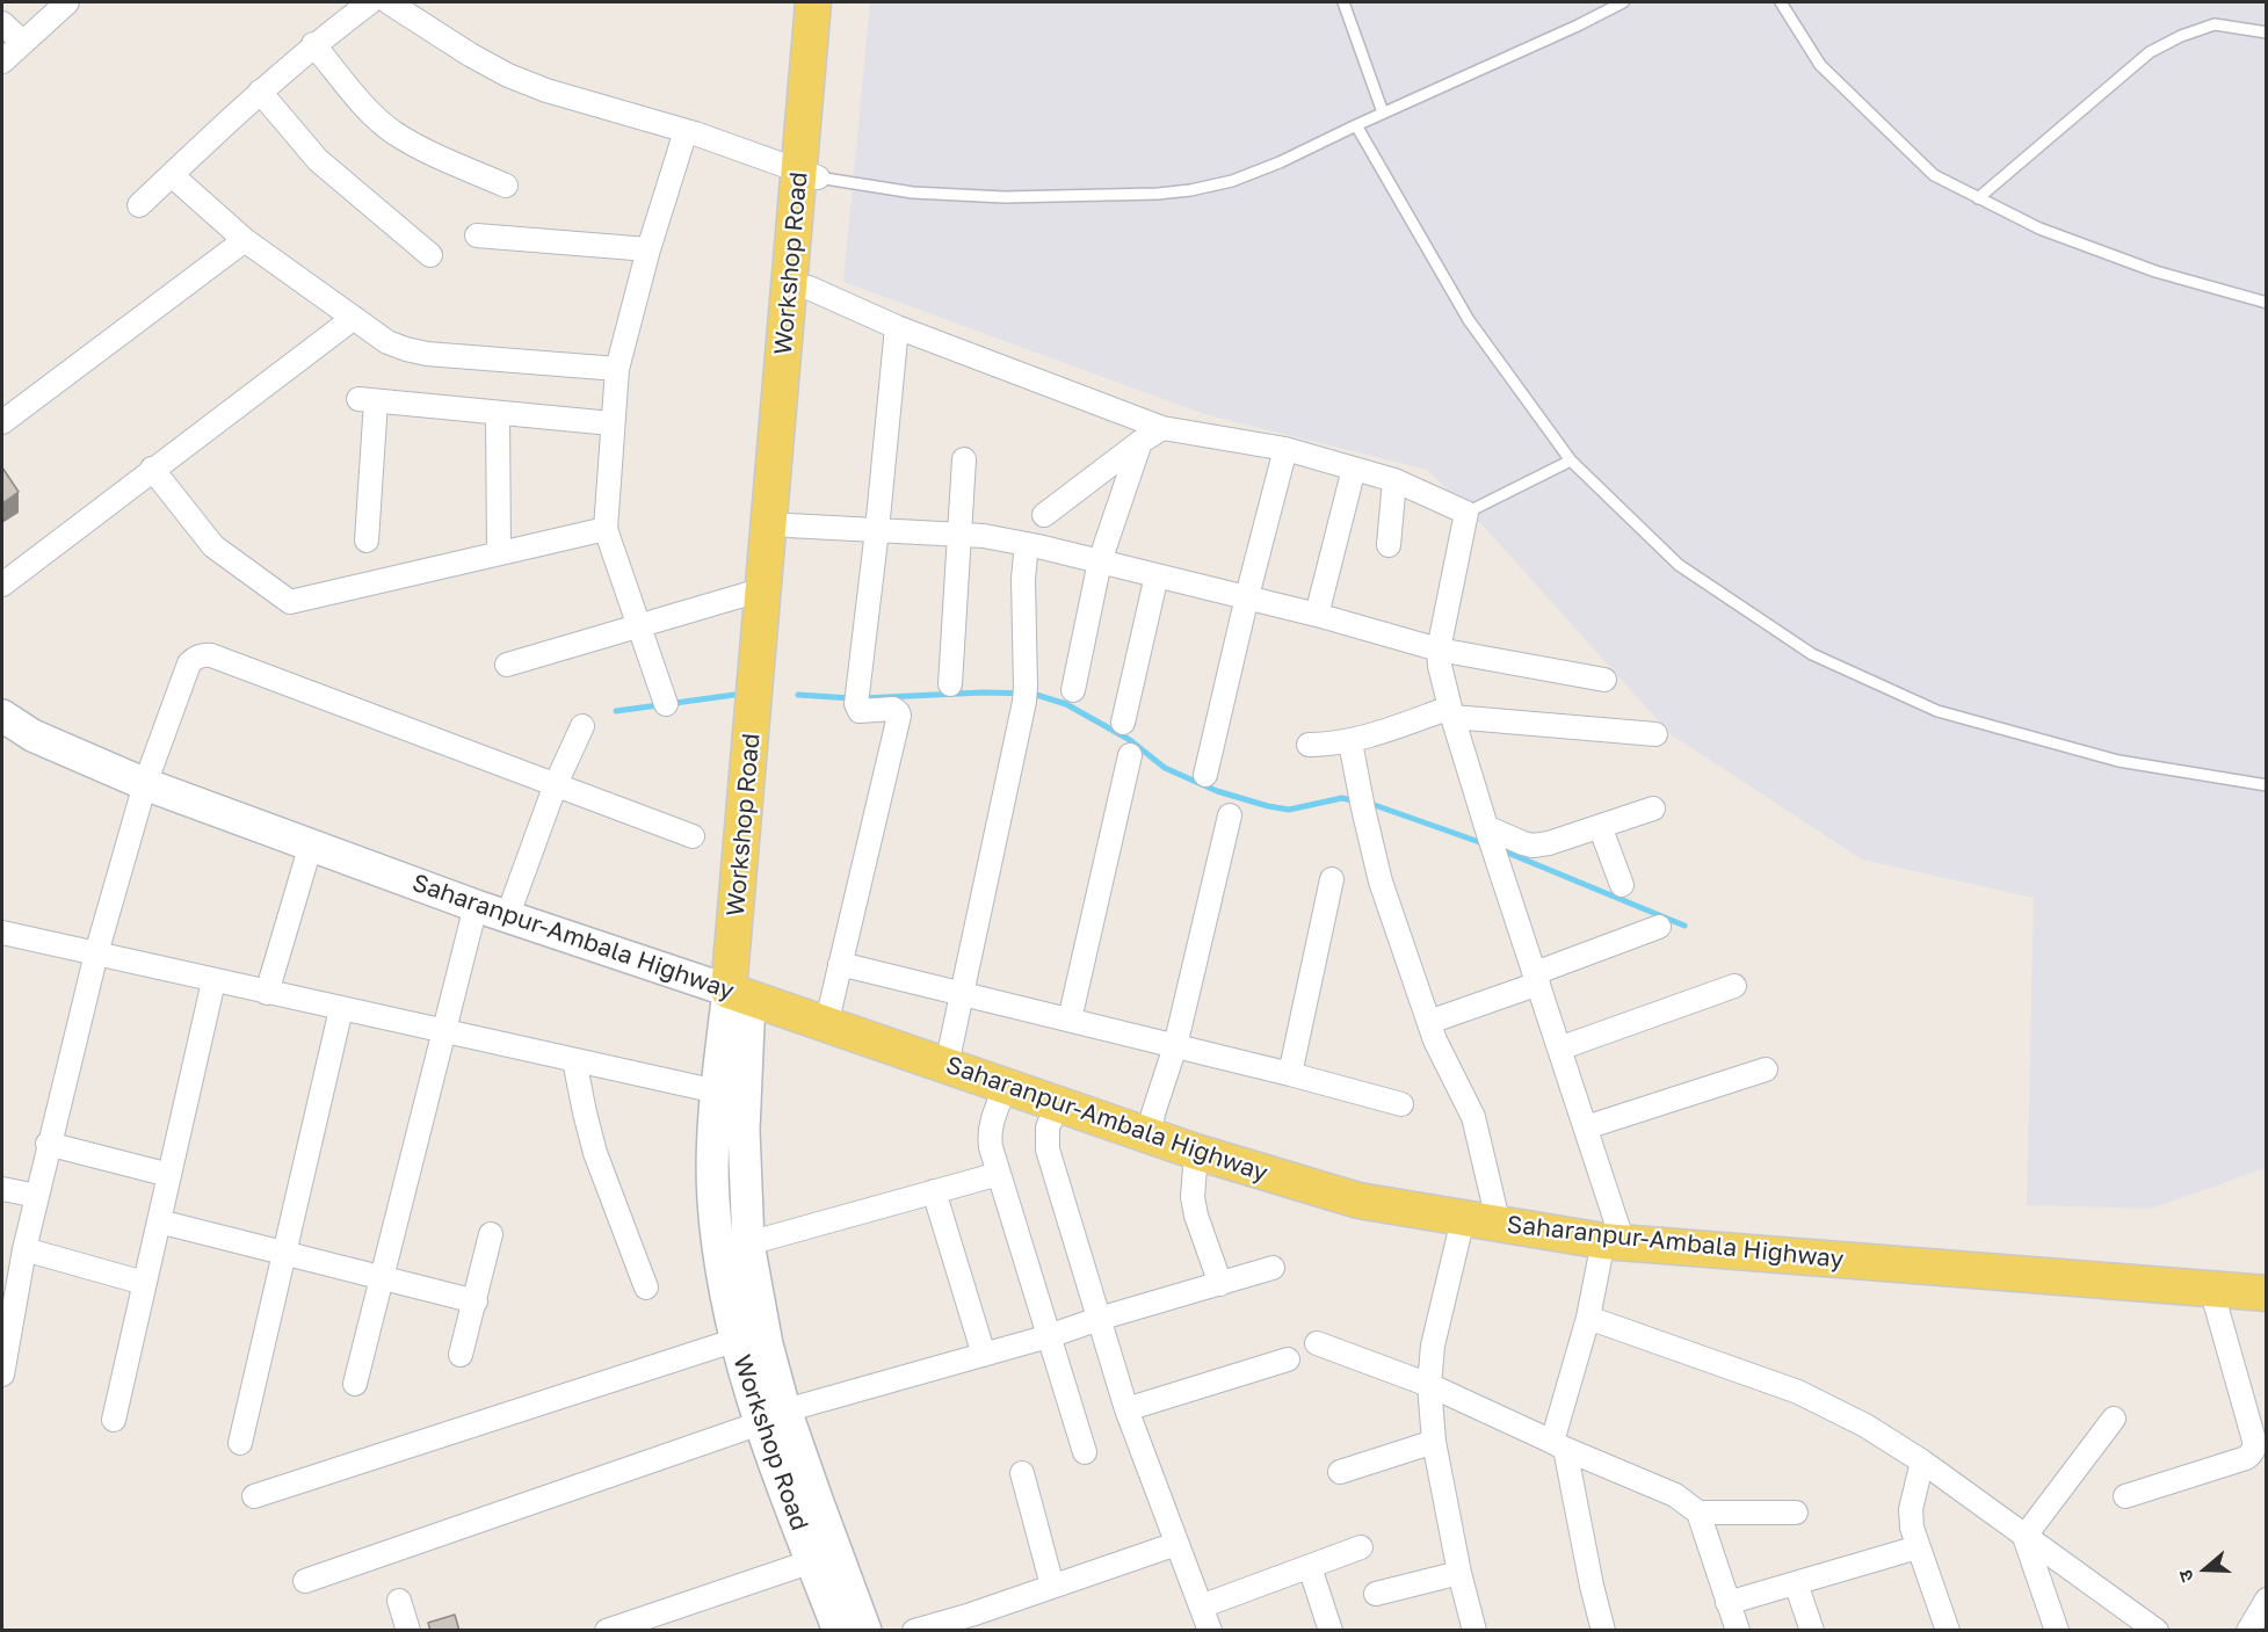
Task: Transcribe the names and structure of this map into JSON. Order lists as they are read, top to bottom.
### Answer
{
  "streets": {
    "main road": ["Workshop Road", "Saharanpur-Ambala Highway"]
  },
  "crossings": [
    ["Workshop Road", "Saharanpur-Ambala Highway"]
  ],
  "north": "left"
}
